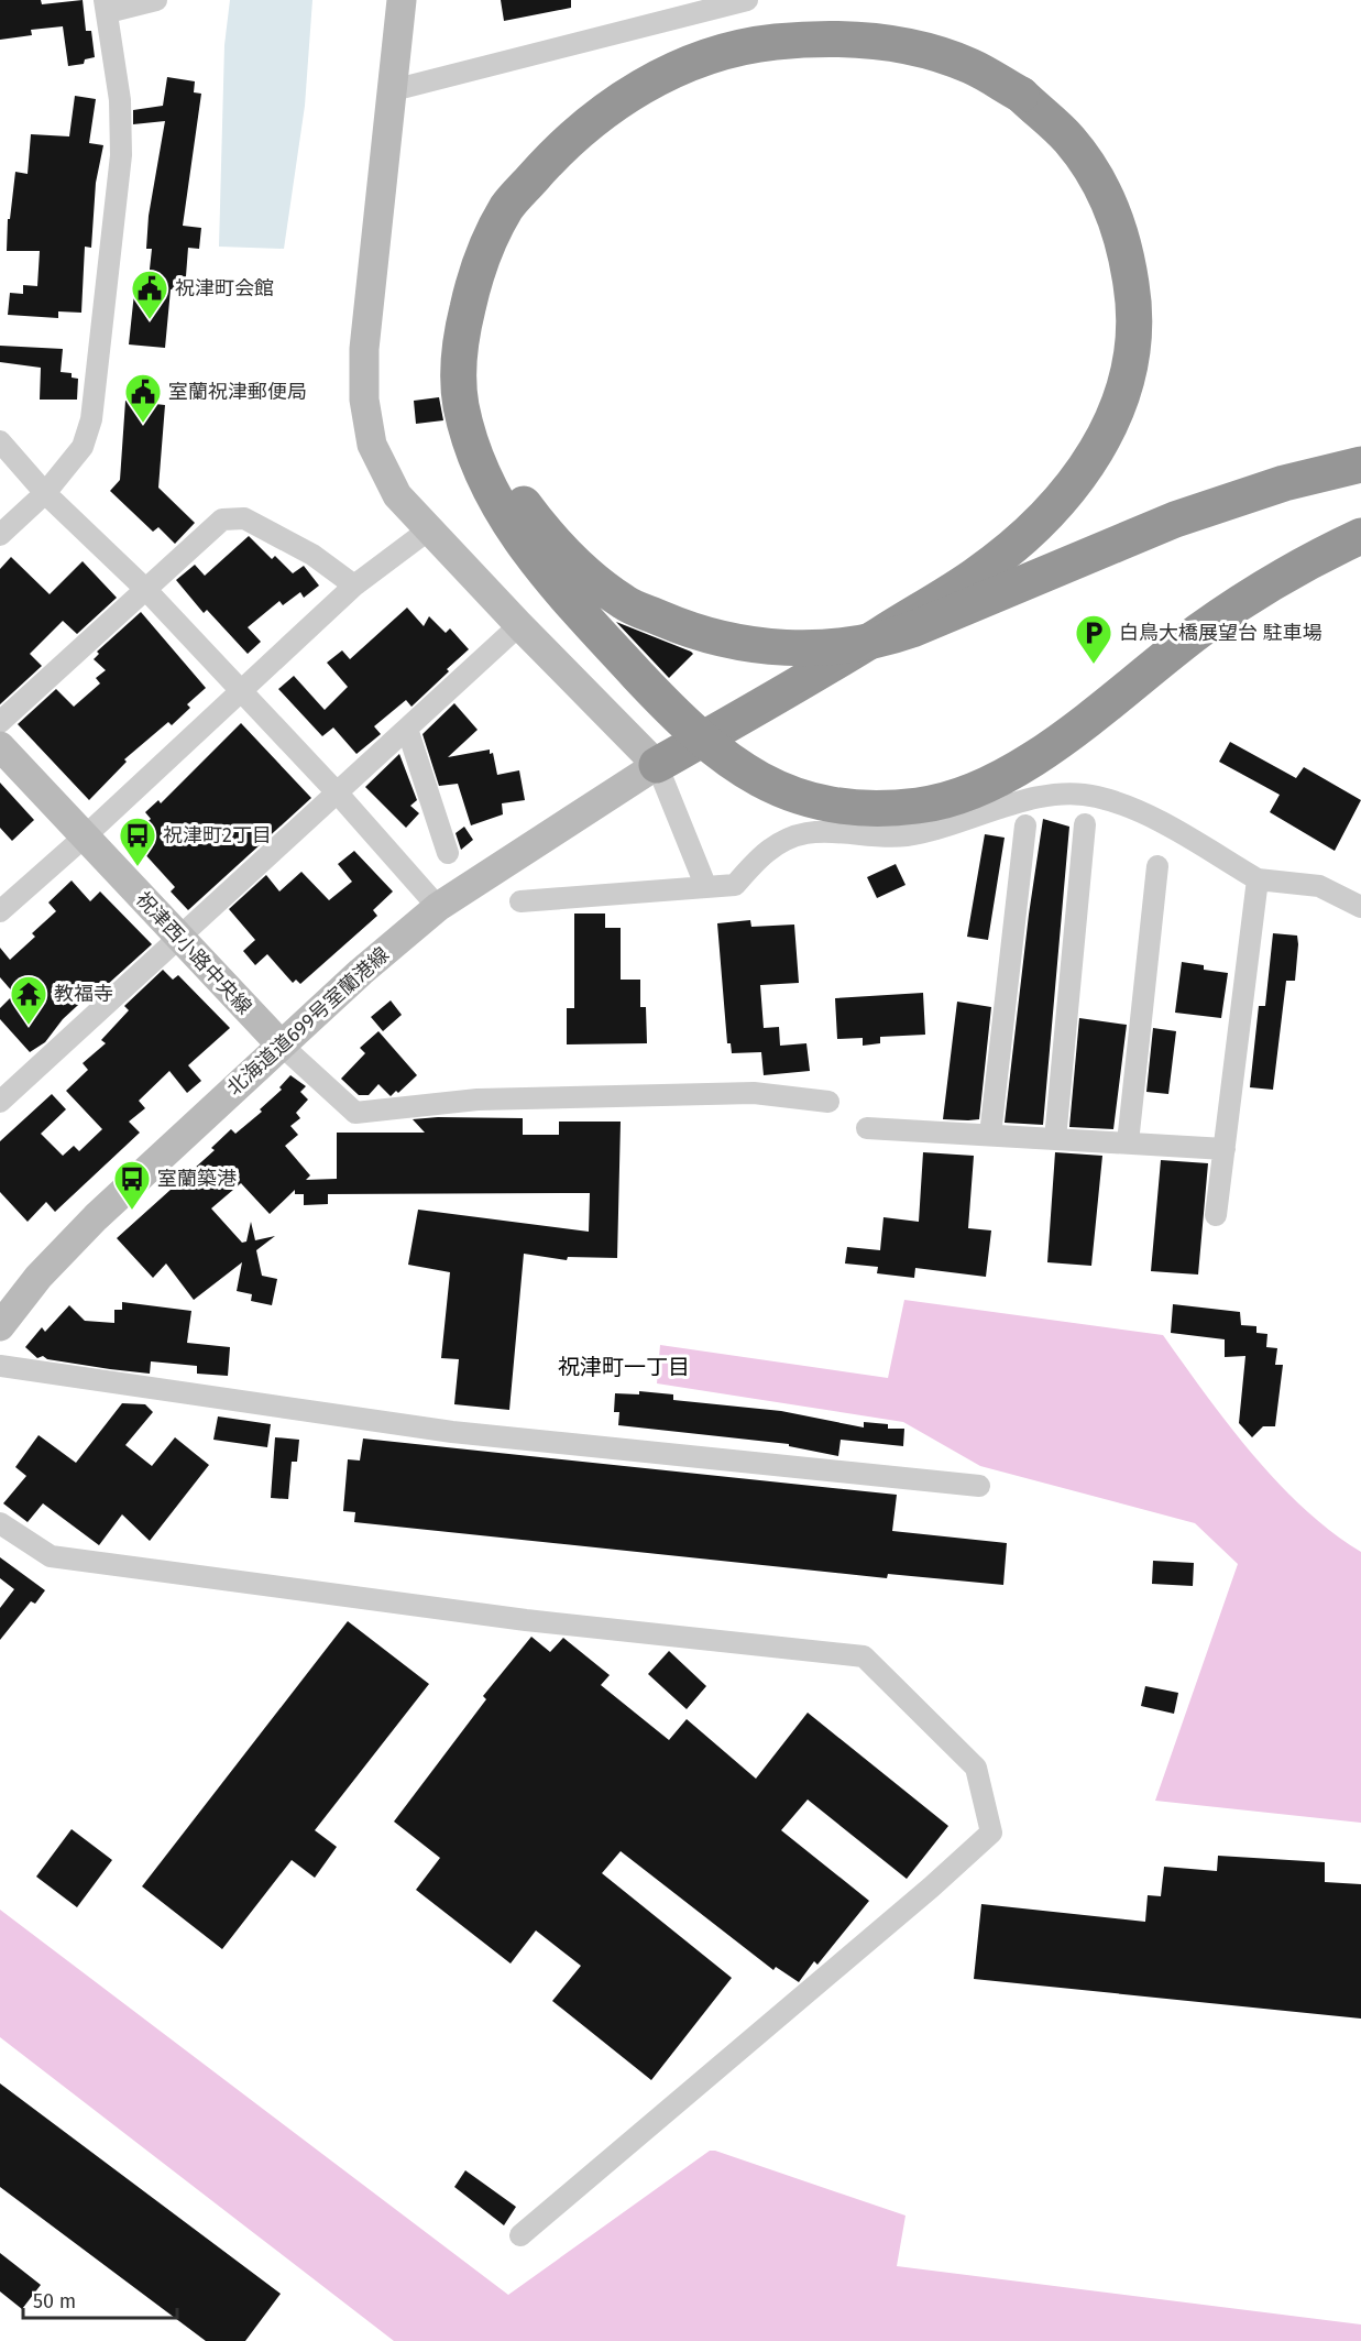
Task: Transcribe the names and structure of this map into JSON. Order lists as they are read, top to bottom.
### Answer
{
  "streets": {
    "main road": ["祝津西小路中央線", "北海道道699号室蘭港線"]
  },
  "crossings": [
    ["祝津西小路中央線", "北海道道699号室蘭港線"]
  ],
  "districts": ["祝津町一丁目"],
  "places": {
    "public building": ["祝津町会館", "室蘭祝津郵便局"],
    "parking": ["白鳥大橋展望台 駐車場"],
    "bus stop": ["祝津町2丁目", "室蘭築港"],
    "temple": ["教福寺"]
  },
  "scale_bar": "50 m"
}
